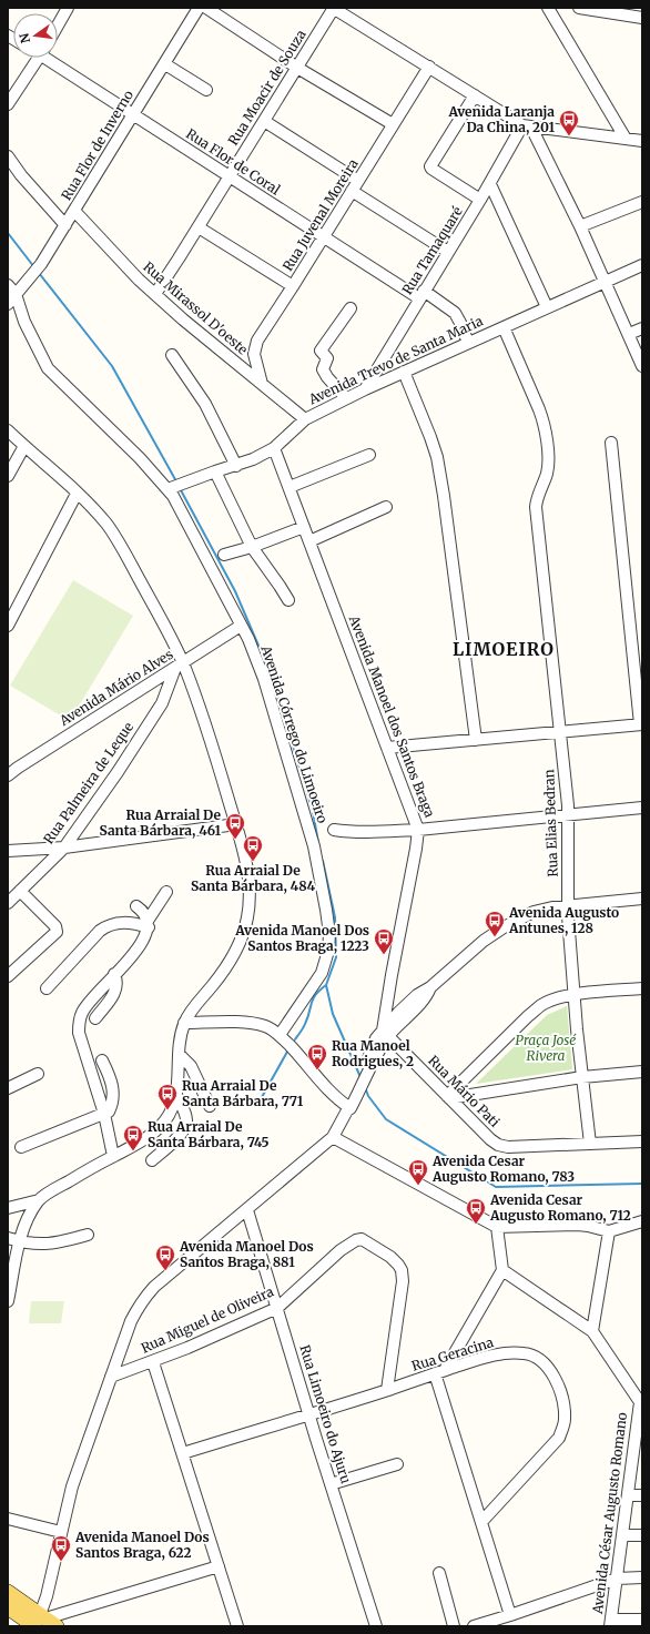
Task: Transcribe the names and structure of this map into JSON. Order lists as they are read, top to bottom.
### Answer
{
  "streets": {
    "street": [
      "Rua Moacir de Souza",
      "Rua Flor de Inverno",
      "Rua Flor de Coral",
      "Rua Juvenal Moreira",
      "Rua Tamaquaré",
      "Rua Mirassol D'oeste",
      "Avenida Trevo de Santa Maria",
      "Avenida Mário Alves",
      "Avenida Manoel dos Santos Braga",
      "Avenida Córrego do Limoeiro",
      "Rua Palmeira de Leque",
      "Rua Elias Bedran",
      "Rua Mário Pati",
      "Rua Miguel de Oliveira",
      "Rua Geracina",
      "Rua Limoeiro do Ajuru",
      "Avenida César Augusto Romano"
    ]
  },
  "crossings": [
    ["Rua Moacir de Souza", "Rua Flor de Coral"],
    ["Rua Moacir de Souza", "Rua Mirassol D'oeste"],
    ["Rua Flor de Inverno", "Rua Flor de Coral"],
    ["Rua Flor de Inverno", "Rua Mirassol D'oeste"],
    ["Rua Flor de Inverno", "Avenida Córrego do Limoeiro"],
    ["Rua Flor de Coral", "Rua Juvenal Moreira"],
    ["Rua Flor de Coral", "Rua Tamaquaré"],
    ["Rua Flor de Coral", "Avenida Trevo de Santa Maria"],
    ["Rua Juvenal Moreira", "Rua Mirassol D'oeste"],
    ["Rua Tamaquaré", "Avenida Trevo de Santa Maria"],
    ["Rua Mirassol D'oeste", "Avenida Trevo de Santa Maria"],
    ["Avenida Trevo de Santa Maria", "Avenida Manoel dos Santos Braga"],
    ["Avenida Trevo de Santa Maria", "Avenida Córrego do Limoeiro"],
    ["Avenida Trevo de Santa Maria", "Rua Elias Bedran"],
    ["Avenida Mário Alves", "Avenida Córrego do Limoeiro"],
    ["Avenida Mário Alves", "Rua Palmeira de Leque"],
    ["Avenida Manoel dos Santos Braga", "Rua Mário Pati"],
    ["Rua Elias Bedran", "Rua Mário Pati"],
    ["Rua Miguel de Oliveira", "Rua Geracina"],
    ["Rua Miguel de Oliveira", "Rua Limoeiro do Ajuru"],
    ["Rua Geracina", "Rua Limoeiro do Ajuru"]
  ],
  "districts": ["LIMOEIRO"],
  "parks": ["Praça José Rivera"],
  "places": {
    "bus stop": [
      "Avenida Laranja Da China, 201",
      "Rua Arraial De Santa Bárbara, 461",
      "Rua Arraial De Santa Bárbara, 484",
      "Avenida Augusto Antunes, 128",
      "Avenida Manoel Dos Santos Braga, 1223",
      "Rua Manoel Rodrigues, 2",
      "Rua Arraial De Santa Bárbara, 771",
      "Rua Arraial De Santa Bárbara, 745",
      "Avenida Cesar Augusto Romano, 783",
      "Avenida Cesar Augusto Romano, 712",
      "Avenida Manoel Dos Santos Braga, 881",
      "Avenida Manoel Dos Santos Braga, 622"
    ]
  },
  "north": "left"
}
